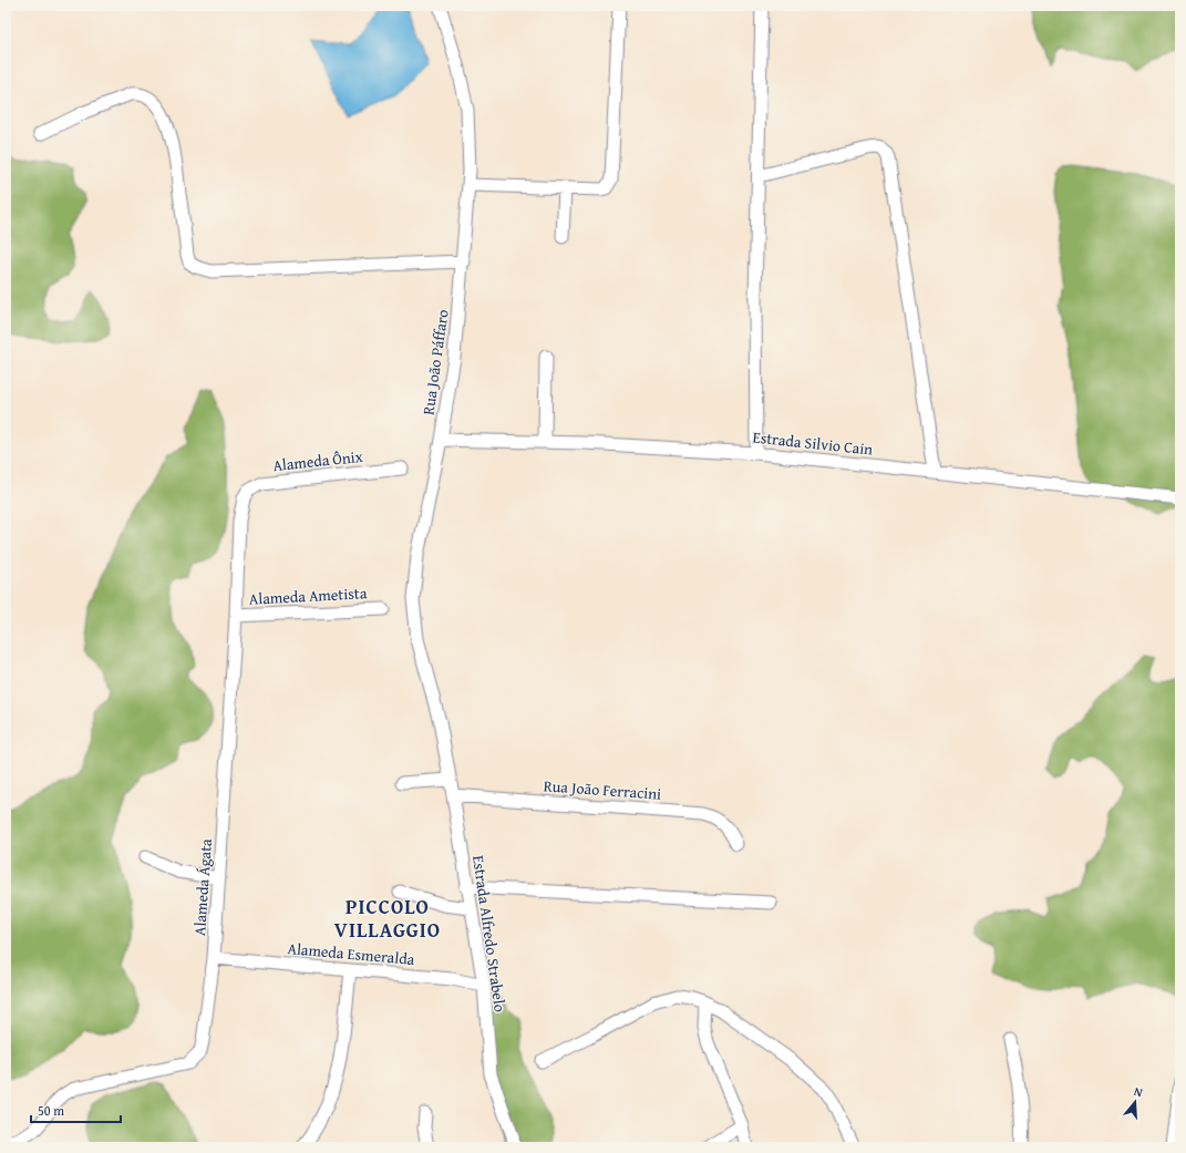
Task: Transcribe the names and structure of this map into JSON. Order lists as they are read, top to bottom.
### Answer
{
  "streets": {
    "street": [
      "Rua João Páffaro",
      "Estrada Silvio Cain",
      "Alameda Ônix",
      "Alameda Ametista",
      "Rua João Ferracini",
      "Alameda Ágata",
      "Estrada Alfredo Strabelo",
      "Alameda Esmeralda"
    ]
  },
  "crossings": [
    ["Rua João Páffaro", "Estrada Silvio Cain"],
    ["Rua João Páffaro", "Estrada Alfredo Strabelo"],
    ["Alameda Ônix", "Alameda Ágata"],
    ["Alameda Ametista", "Alameda Ágata"],
    ["Rua João Ferracini", "Estrada Alfredo Strabelo"],
    ["Alameda Ágata", "Alameda Esmeralda"],
    ["Estrada Alfredo Strabelo", "Alameda Esmeralda"]
  ],
  "districts": ["PICCOLO VILLAGGIO"],
  "scale_bar": "50 m",
  "north": "top"
}
